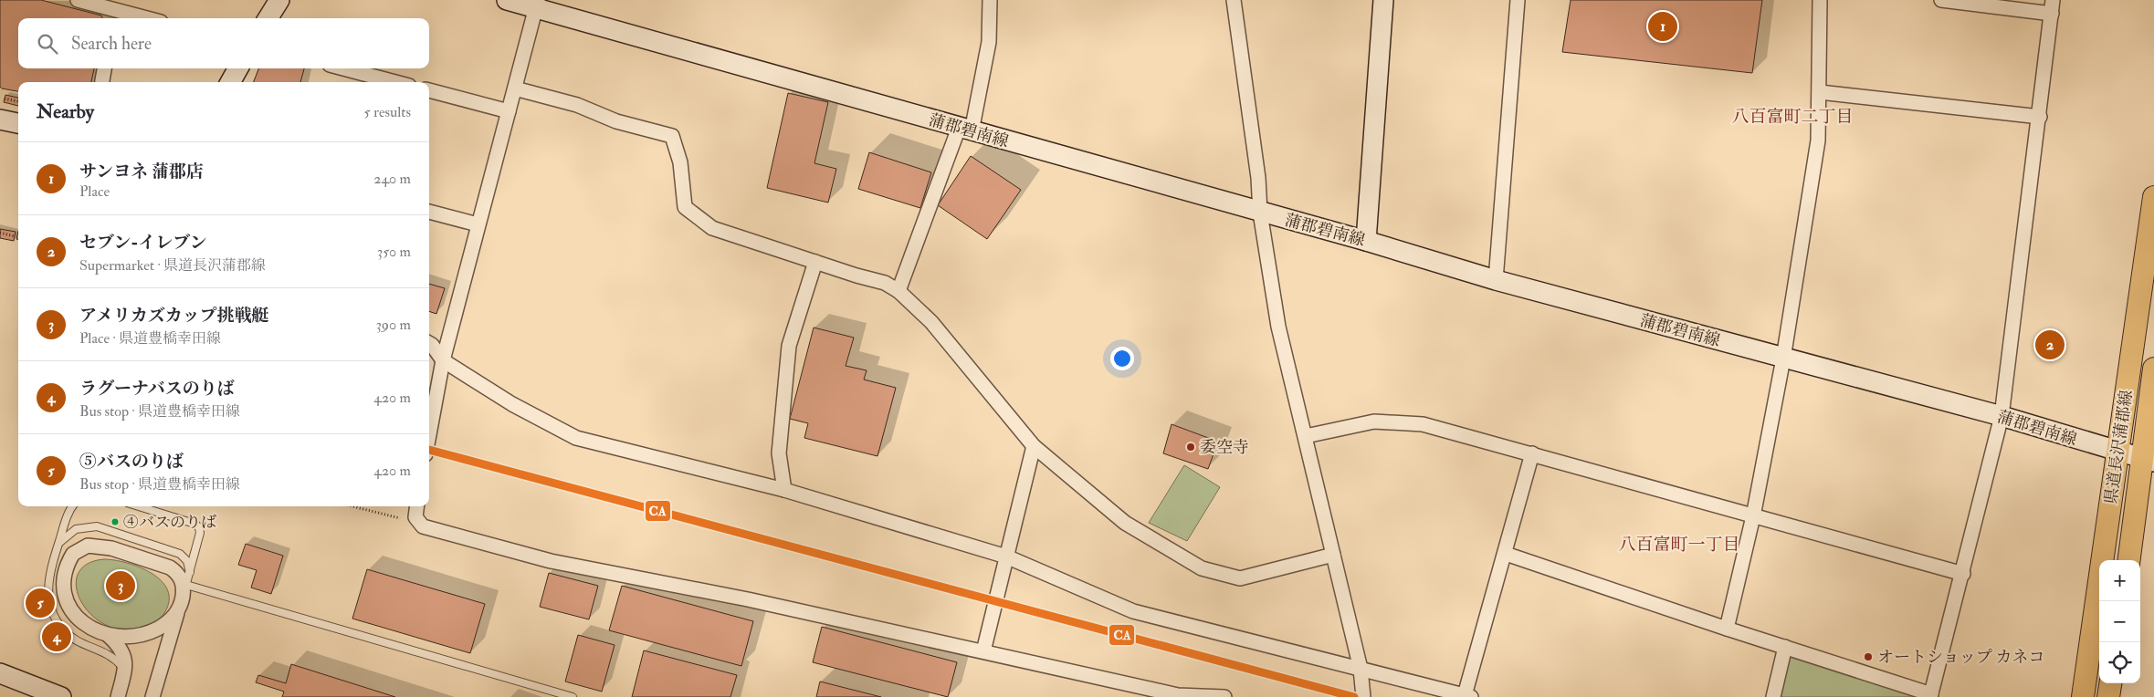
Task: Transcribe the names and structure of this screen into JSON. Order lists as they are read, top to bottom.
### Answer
{
  "streets": {
    "main road": ["蒲郡碧南線", "県道長沢蒲郡線"]
  },
  "crossings": [
    ["蒲郡碧南線", "県道長沢蒲郡線"]
  ],
  "districts": ["八百富町二丁目", "八百富町一丁目"],
  "places": ["委空寺", "④バスのりば", "オートショップ カネコ"],
  "lines": ["transit line CA"],
  "page": {
    "pins": [
      "1",
      "2",
      "3",
      "5",
      "4"
    ],
    "search": "Search here",
    "heading": ["Nearby", "5 results"],
    "list": [
      {
        "mark": "1",
        "name": "サンヨネ 蒲郡店",
        "note": "Place",
        "value": "240 m"
      },
      {
        "mark": "2",
        "name": "セブン-イレブン",
        "note": "Supermarket · 県道長沢蒲郡線",
        "value": "350 m"
      },
      {
        "mark": "3",
        "name": "アメリカズカップ挑戦艇",
        "note": "Place · 県道豊橋幸田線",
        "value": "390 m"
      },
      {
        "mark": "4",
        "name": "ラグーナバスのりば",
        "note": "Bus stop · 県道豊橋幸田線",
        "value": "420 m"
      },
      {
        "mark": "5",
        "name": "⑤バスのりば",
        "note": "Bus stop · 県道豊橋幸田線",
        "value": "420 m"
      }
    ],
    "map_buttons": ["+", "−"]
  }
}
